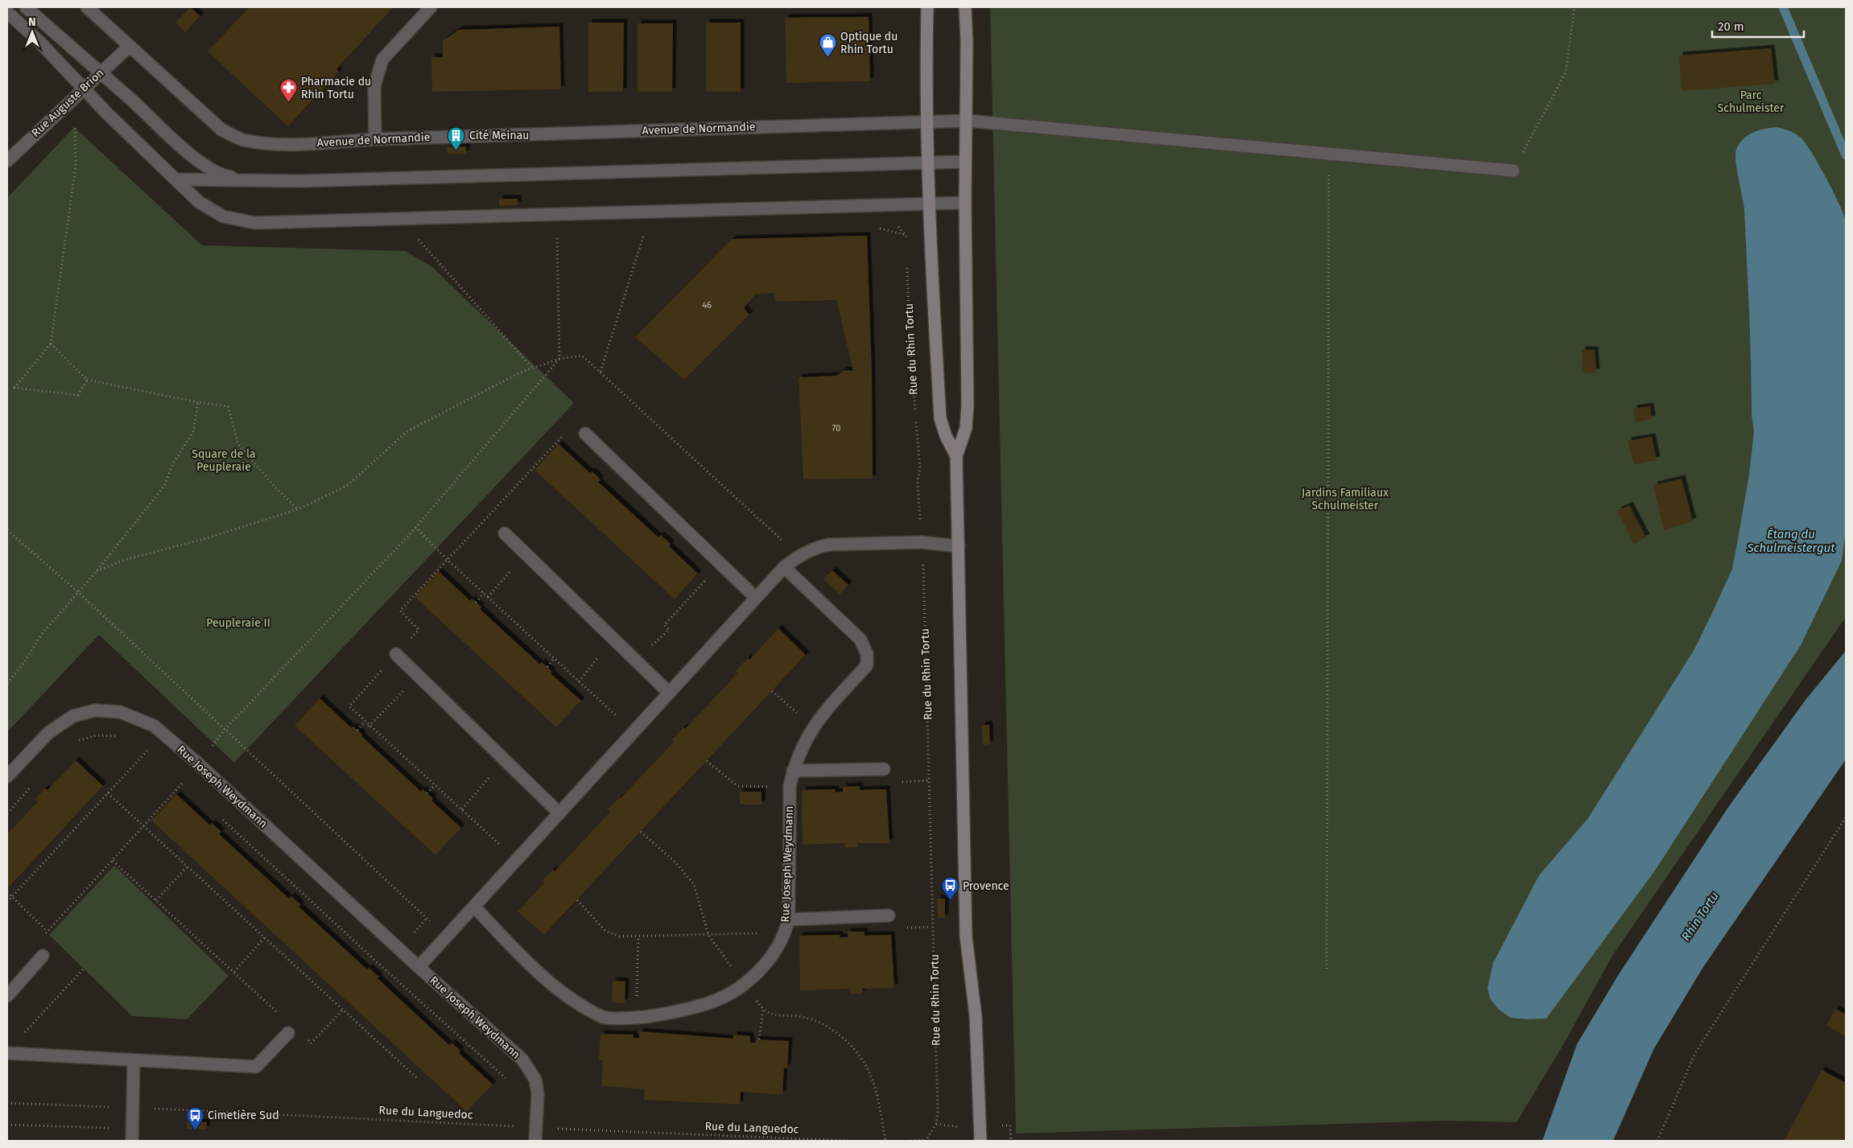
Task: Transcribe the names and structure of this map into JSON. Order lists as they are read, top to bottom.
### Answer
{
  "streets": {
    "street": ["Rue Auguste Brion", "Avenue de Normandie", "Rue Joseph Weydmann"],
    "path": ["Rue du Rhin Tortu", "Rue du Languedoc"]
  },
  "crossings": [
    ["Rue Auguste Brion", "Avenue de Normandie"],
    ["Rue Joseph Weydmann", "Rue du Languedoc"]
  ],
  "water": ["Étang du Schulmeistergut", "Rhin Tortu"],
  "parks": [
    "Parc Schulmeister",
    "Square de la Peupleraie",
    "Jardins Familiaux Schulmeister",
    "Peupleraie II"
  ],
  "places": {
    "shop": ["Optique du Rhin Tortu"],
    "pharmacy": ["Pharmacie du Rhin Tortu"],
    "building": ["Cité Meinau"],
    "bus stop": ["Provence", "Cimetière Sud"]
  },
  "house_numbers": ["46", "70"],
  "scale_bar": "20 m",
  "north": "top"
}
